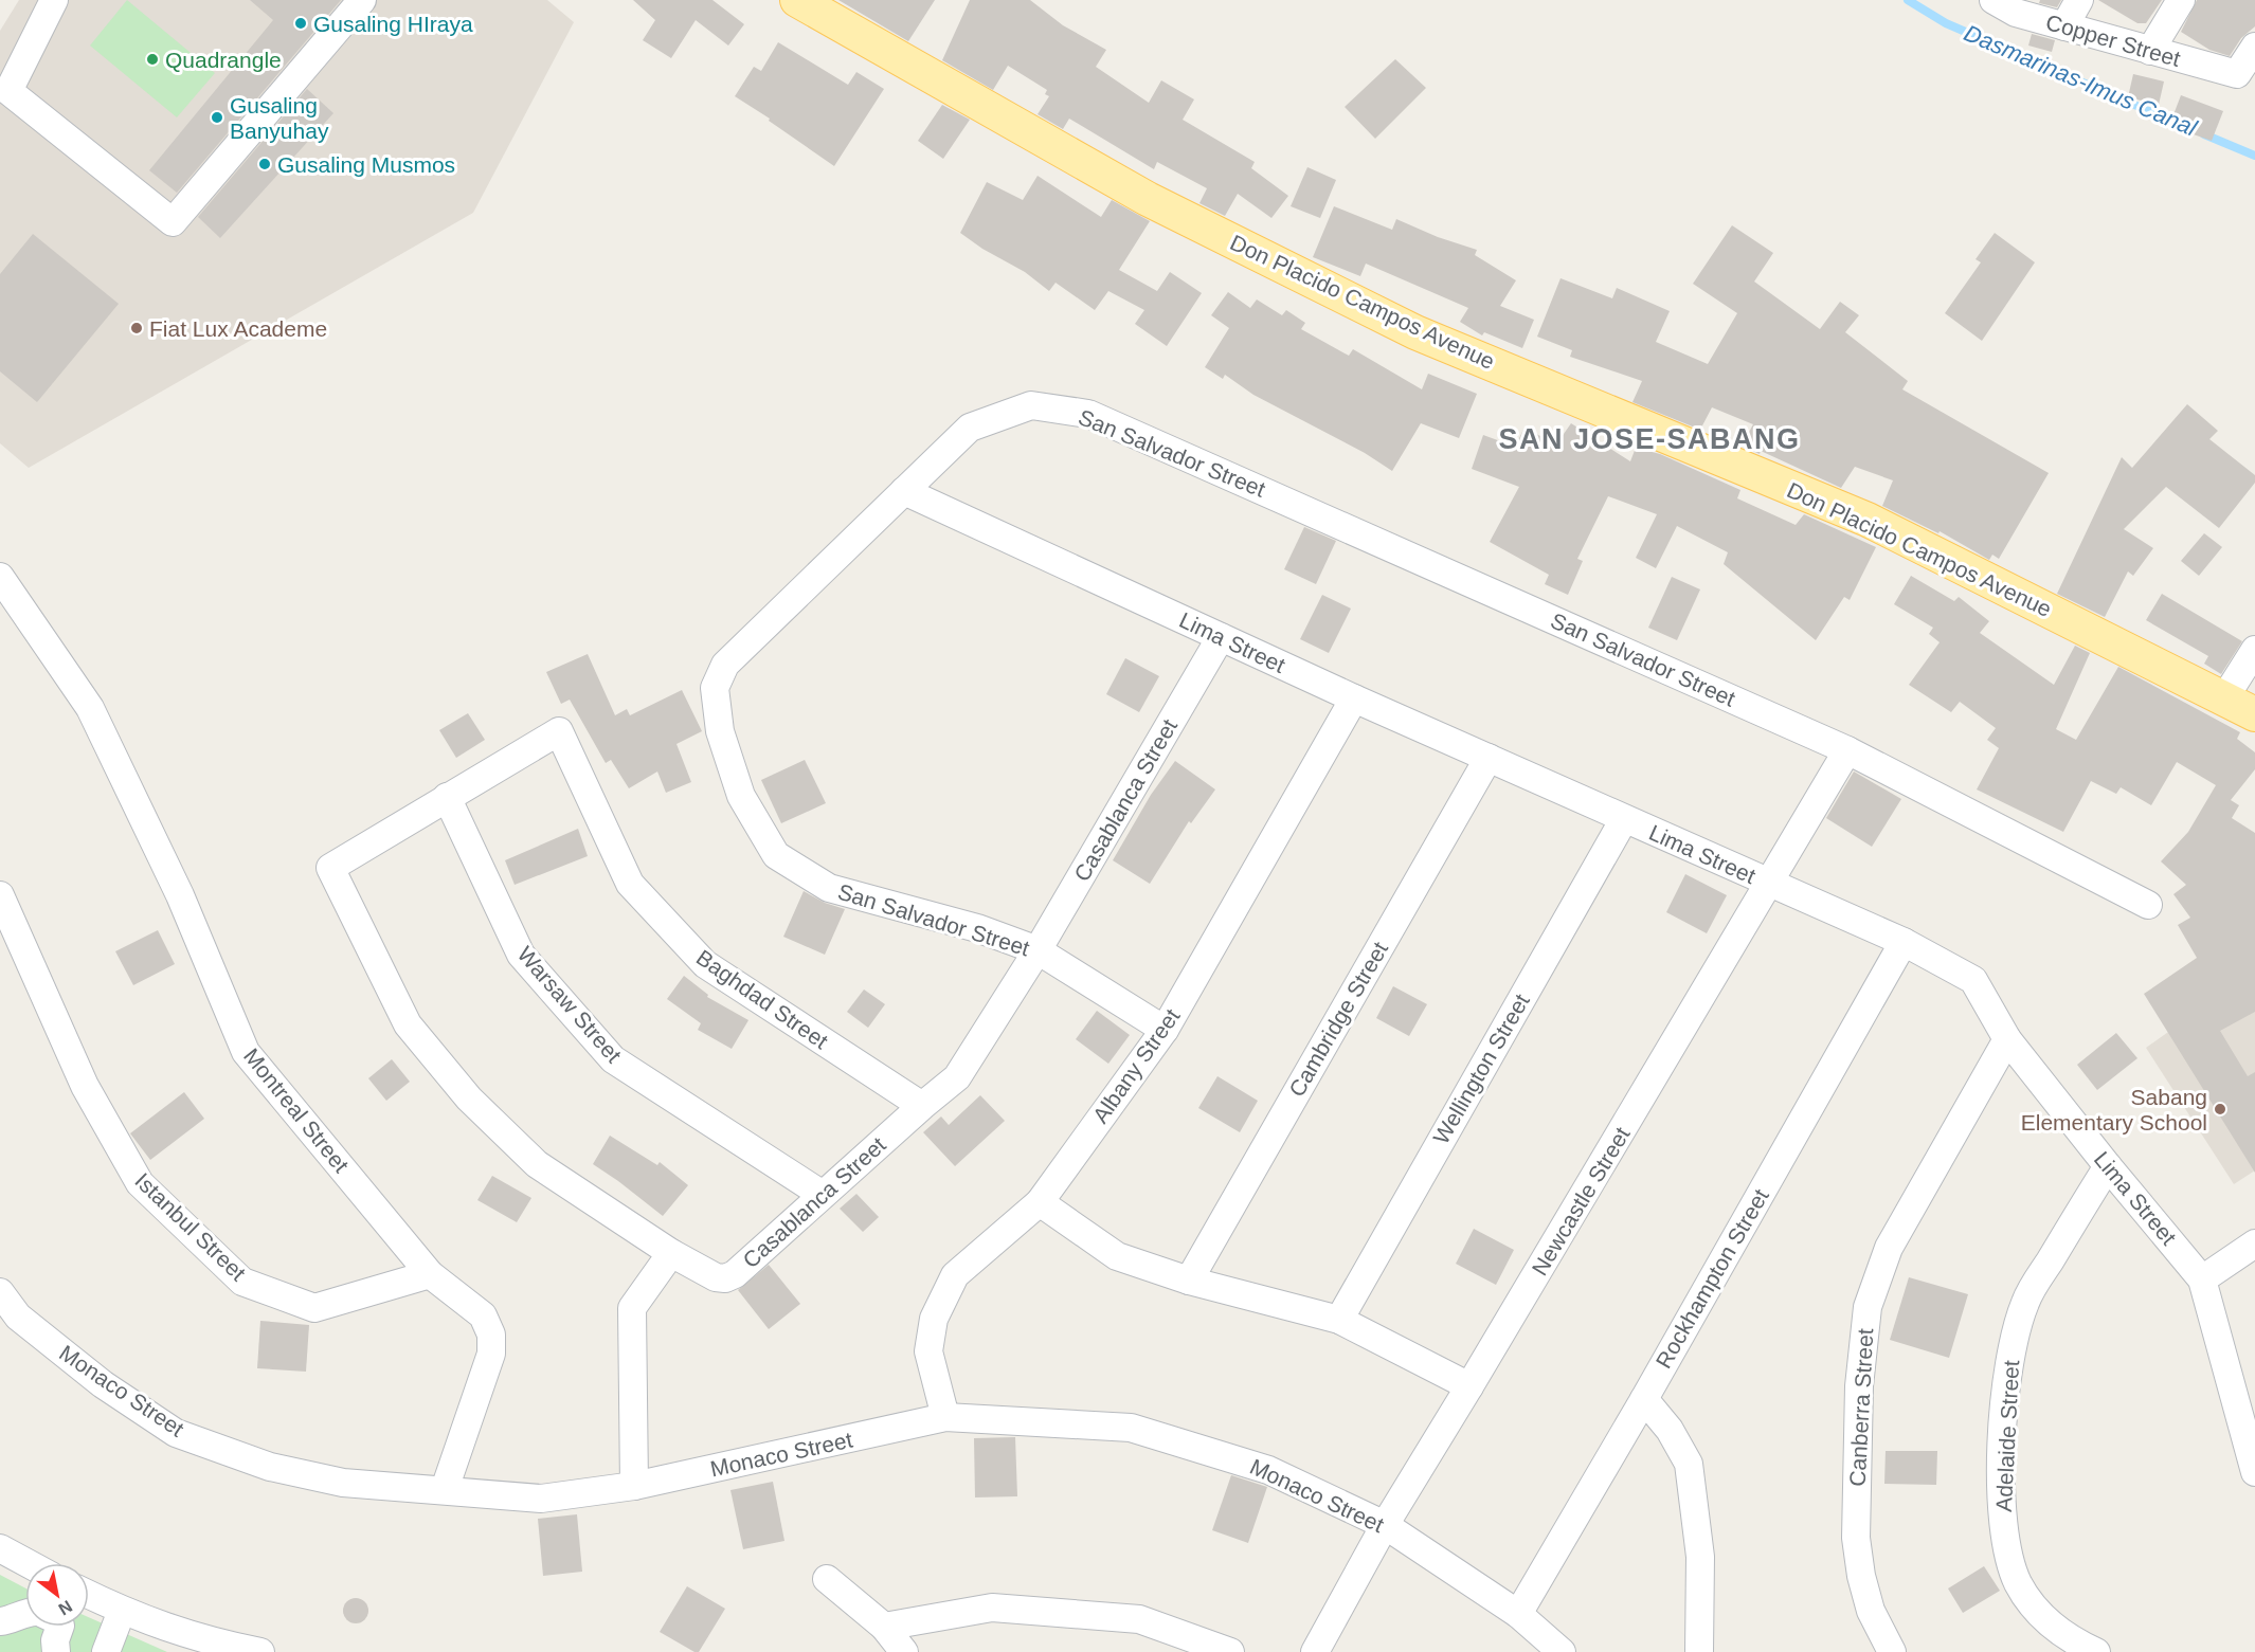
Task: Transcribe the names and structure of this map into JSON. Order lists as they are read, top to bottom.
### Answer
{
  "streets": {
    "main road": ["Don Placido Campos Avenue"],
    "street": [
      "Copper Street",
      "San Salvador Street",
      "Lima Street",
      "Casablanca Street",
      "Baghdad Street",
      "Warsaw Street",
      "Cambridge Street",
      "Albany Street",
      "Wellington Street",
      "Montreal Street",
      "Newcastle Street",
      "Istanbul Street",
      "Rockhampton Street",
      "Monaco Street",
      "Canberra Street",
      "Adelaide Street"
    ]
  },
  "crossings": [
    ["San Salvador Street", "Lima Street"],
    ["San Salvador Street", "Casablanca Street"],
    ["San Salvador Street", "Albany Street"],
    ["San Salvador Street", "Newcastle Street"],
    ["Lima Street", "Casablanca Street"],
    ["Lima Street", "Cambridge Street"],
    ["Lima Street", "Albany Street"],
    ["Lima Street", "Wellington Street"],
    ["Lima Street", "Newcastle Street"],
    ["Lima Street", "Rockhampton Street"],
    ["Lima Street", "Canberra Street"],
    ["Lima Street", "Adelaide Street"],
    ["Casablanca Street", "Baghdad Street"],
    ["Casablanca Street", "Warsaw Street"],
    ["Baghdad Street", "Warsaw Street"],
    ["Albany Street", "Monaco Street"],
    ["Montreal Street", "Istanbul Street"],
    ["Montreal Street", "Monaco Street"],
    ["Newcastle Street", "Monaco Street"],
    ["Rockhampton Street", "Monaco Street"]
  ],
  "districts": ["SAN JOSE-SABANG"],
  "water": ["Dasmarinas-Imus Canal"],
  "places": [
    "Gusaling HIraya",
    "Quadrangle",
    "Gusaling Banyuhay",
    "Gusaling Musmos",
    "Fiat Lux Academe",
    "Sabang Elementary School"
  ],
  "north": "bottom right"
}
